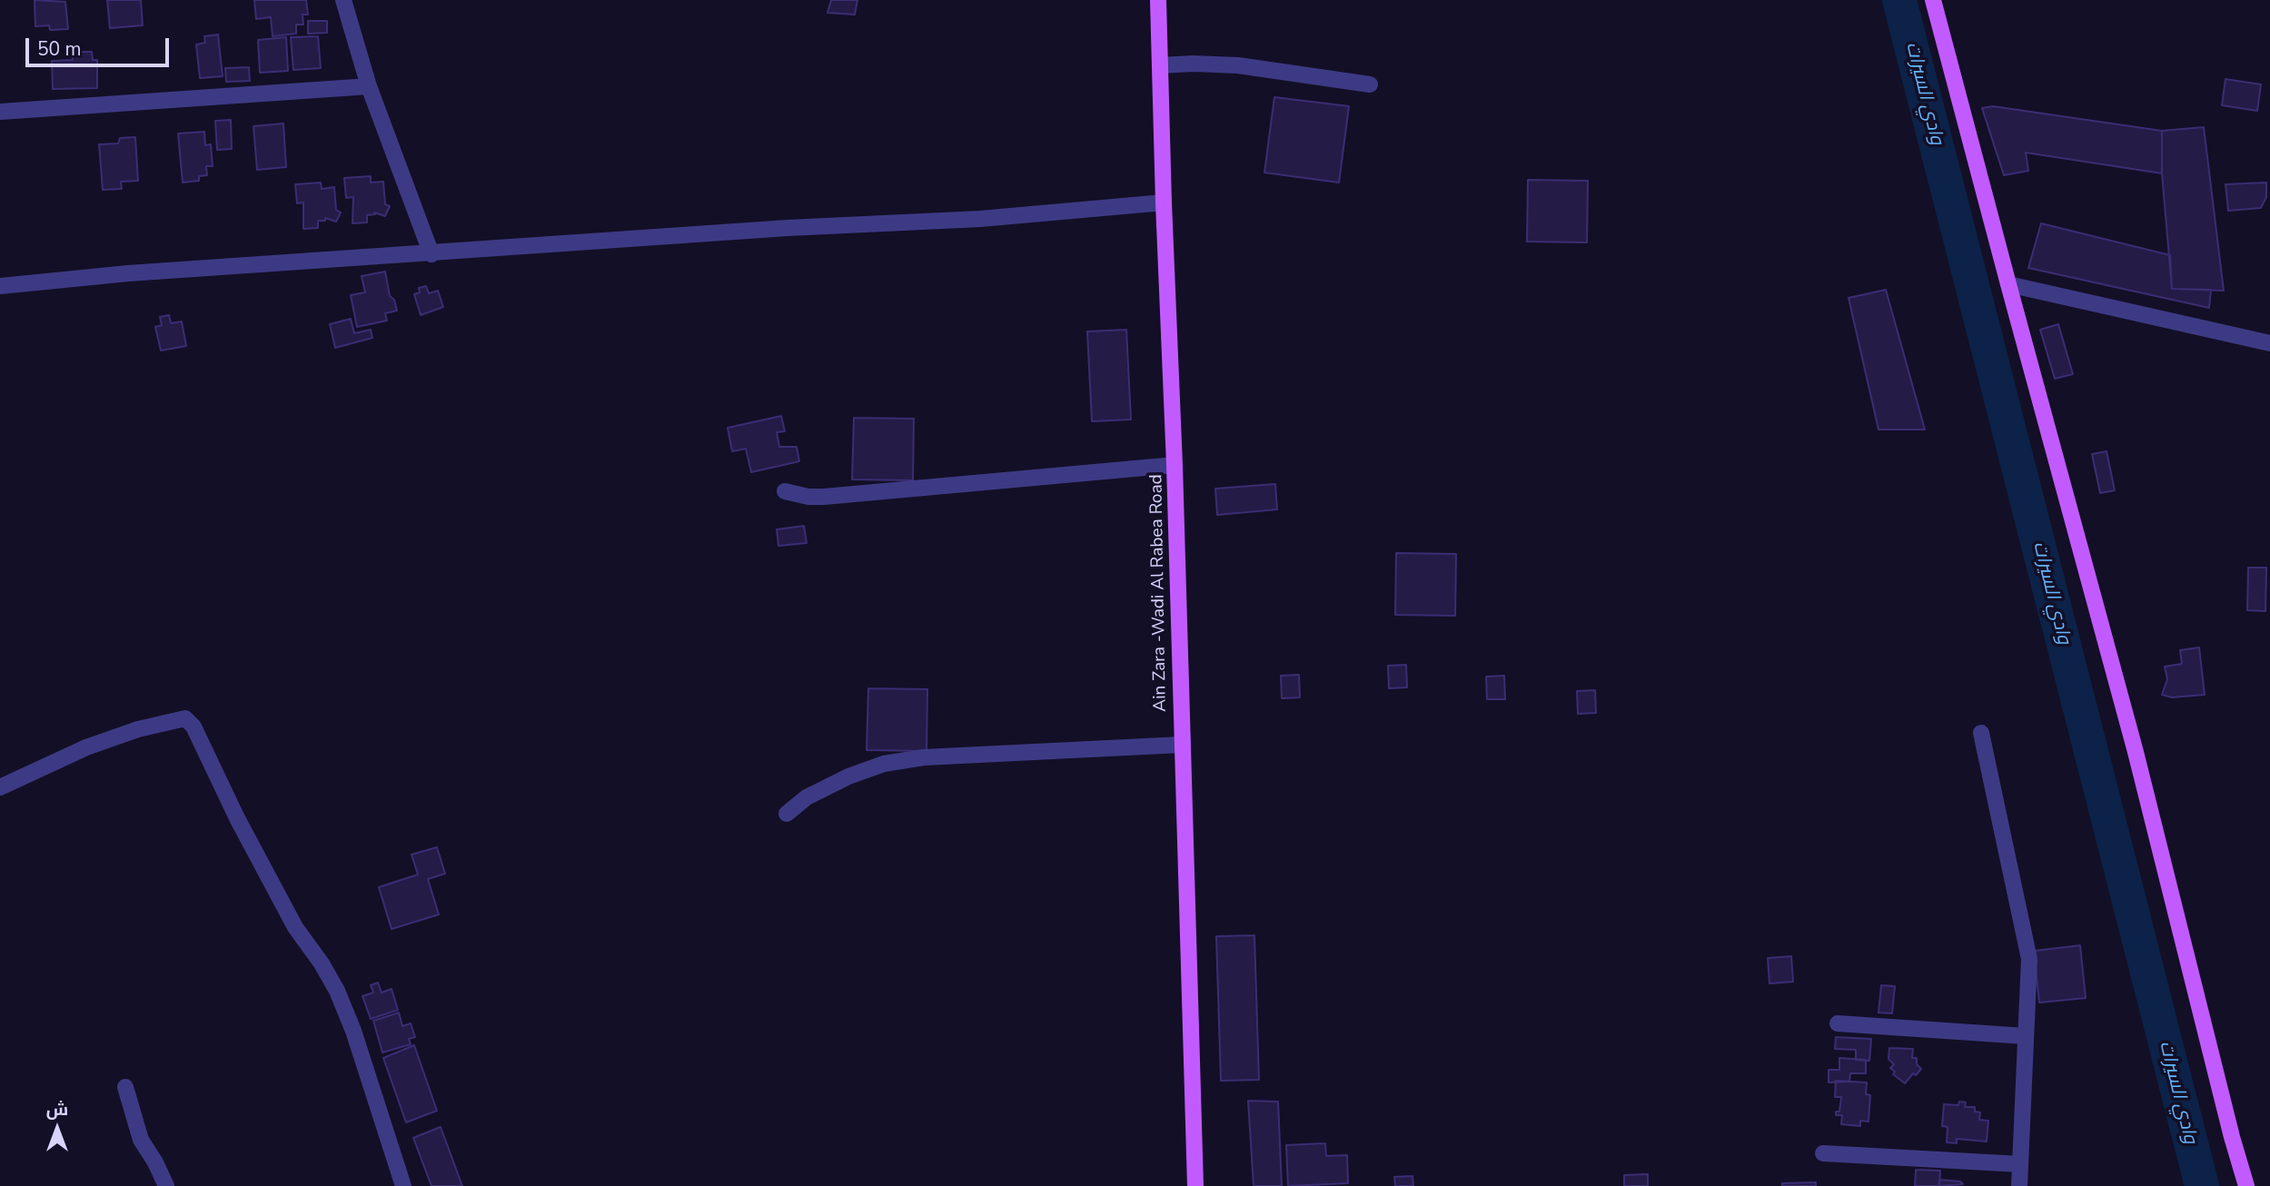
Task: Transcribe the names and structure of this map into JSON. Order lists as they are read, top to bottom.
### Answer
{
  "streets": {
    "main road": ["Ain Zara -Wadi Al Rabea Road"]
  },
  "water": ["وادي السيرات"],
  "scale_bar": "50 m",
  "north": "top"
}
